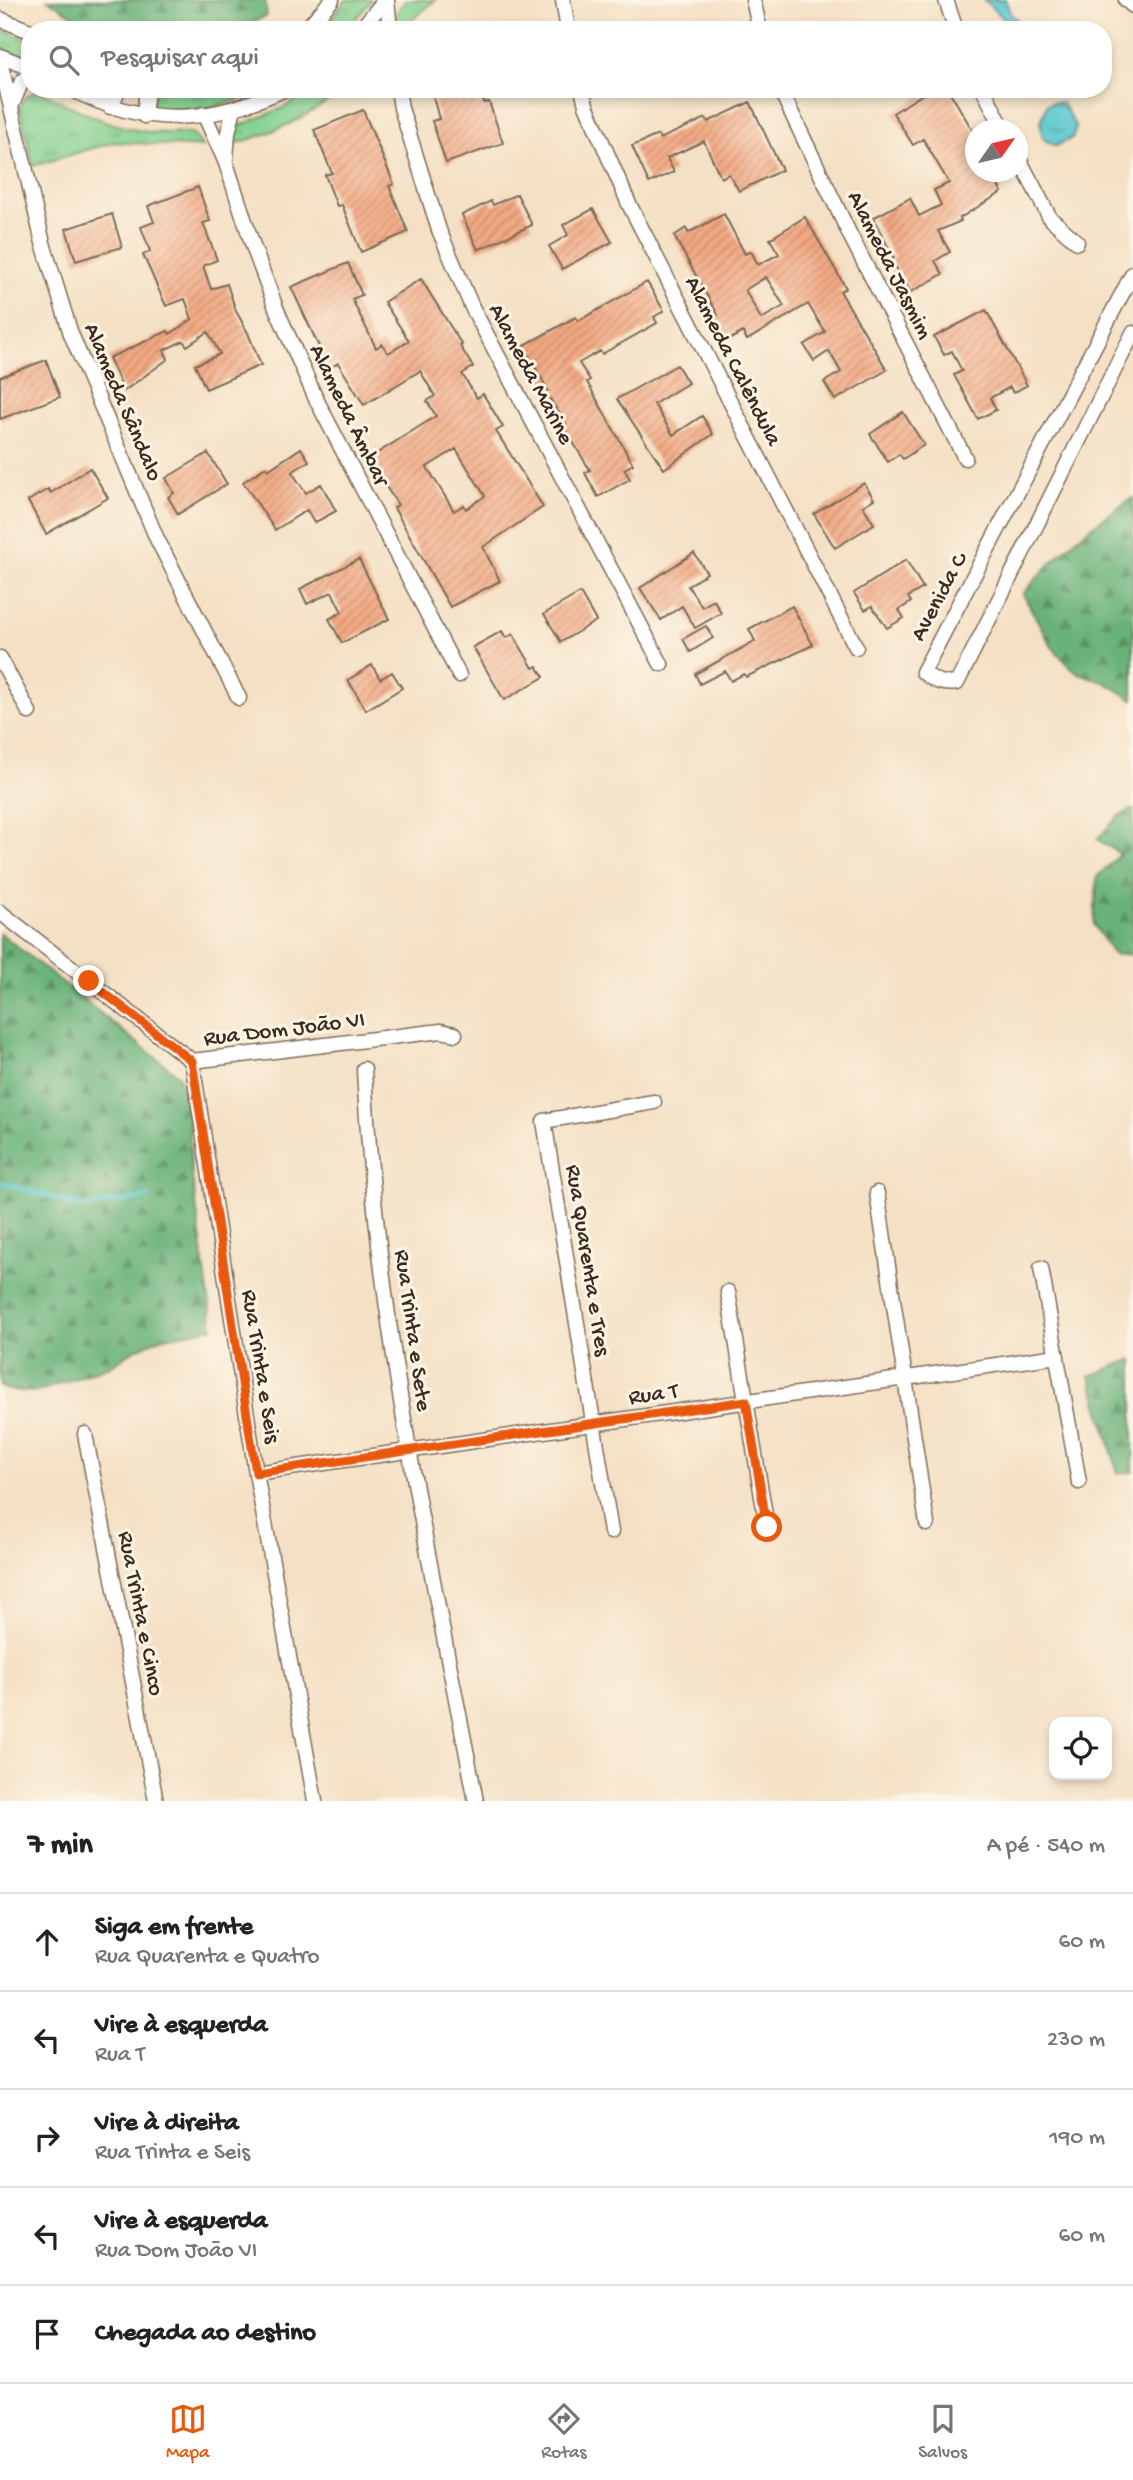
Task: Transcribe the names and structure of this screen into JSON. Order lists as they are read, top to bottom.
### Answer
{
  "streets": {
    "street": [
      "Alameda Jasmim",
      "Alameda Calêndula",
      "Alameda Marine",
      "Alameda Sândalo",
      "Alameda Âmbar",
      "Avenida C",
      "Rua Dom João VI",
      "Rua Quarenta e Tres",
      "Rua Trinta e Sete",
      "Rua Trinta e Seis",
      "Rua T",
      "Rua Trinta e Cinco"
    ]
  },
  "crossings": [
    ["Rua Dom João VI", "Rua Trinta e Seis"],
    ["Rua Quarenta e Tres", "Rua T"],
    ["Rua Trinta e Sete", "Rua T"],
    ["Rua Trinta e Seis", "Rua T"]
  ],
  "north": "top right",
  "page": {
    "search": "Pesquisar aqui",
    "heading": ["7 min", "A pé · 540 m"],
    "list": [
      ["Siga em frente", "Rua Quarenta e Quatro", "60 m"],
      ["Vire à esquerda", "Rua T", "230 m"],
      ["Vire à direita", "Rua Trinta e Seis", "190 m"],
      ["Vire à esquerda", "Rua Dom João VI", "60 m"],
      "Chegada ao destino"
    ],
    "nav": ["Mapa", "Rotas", "Salvos"]
  }
}
